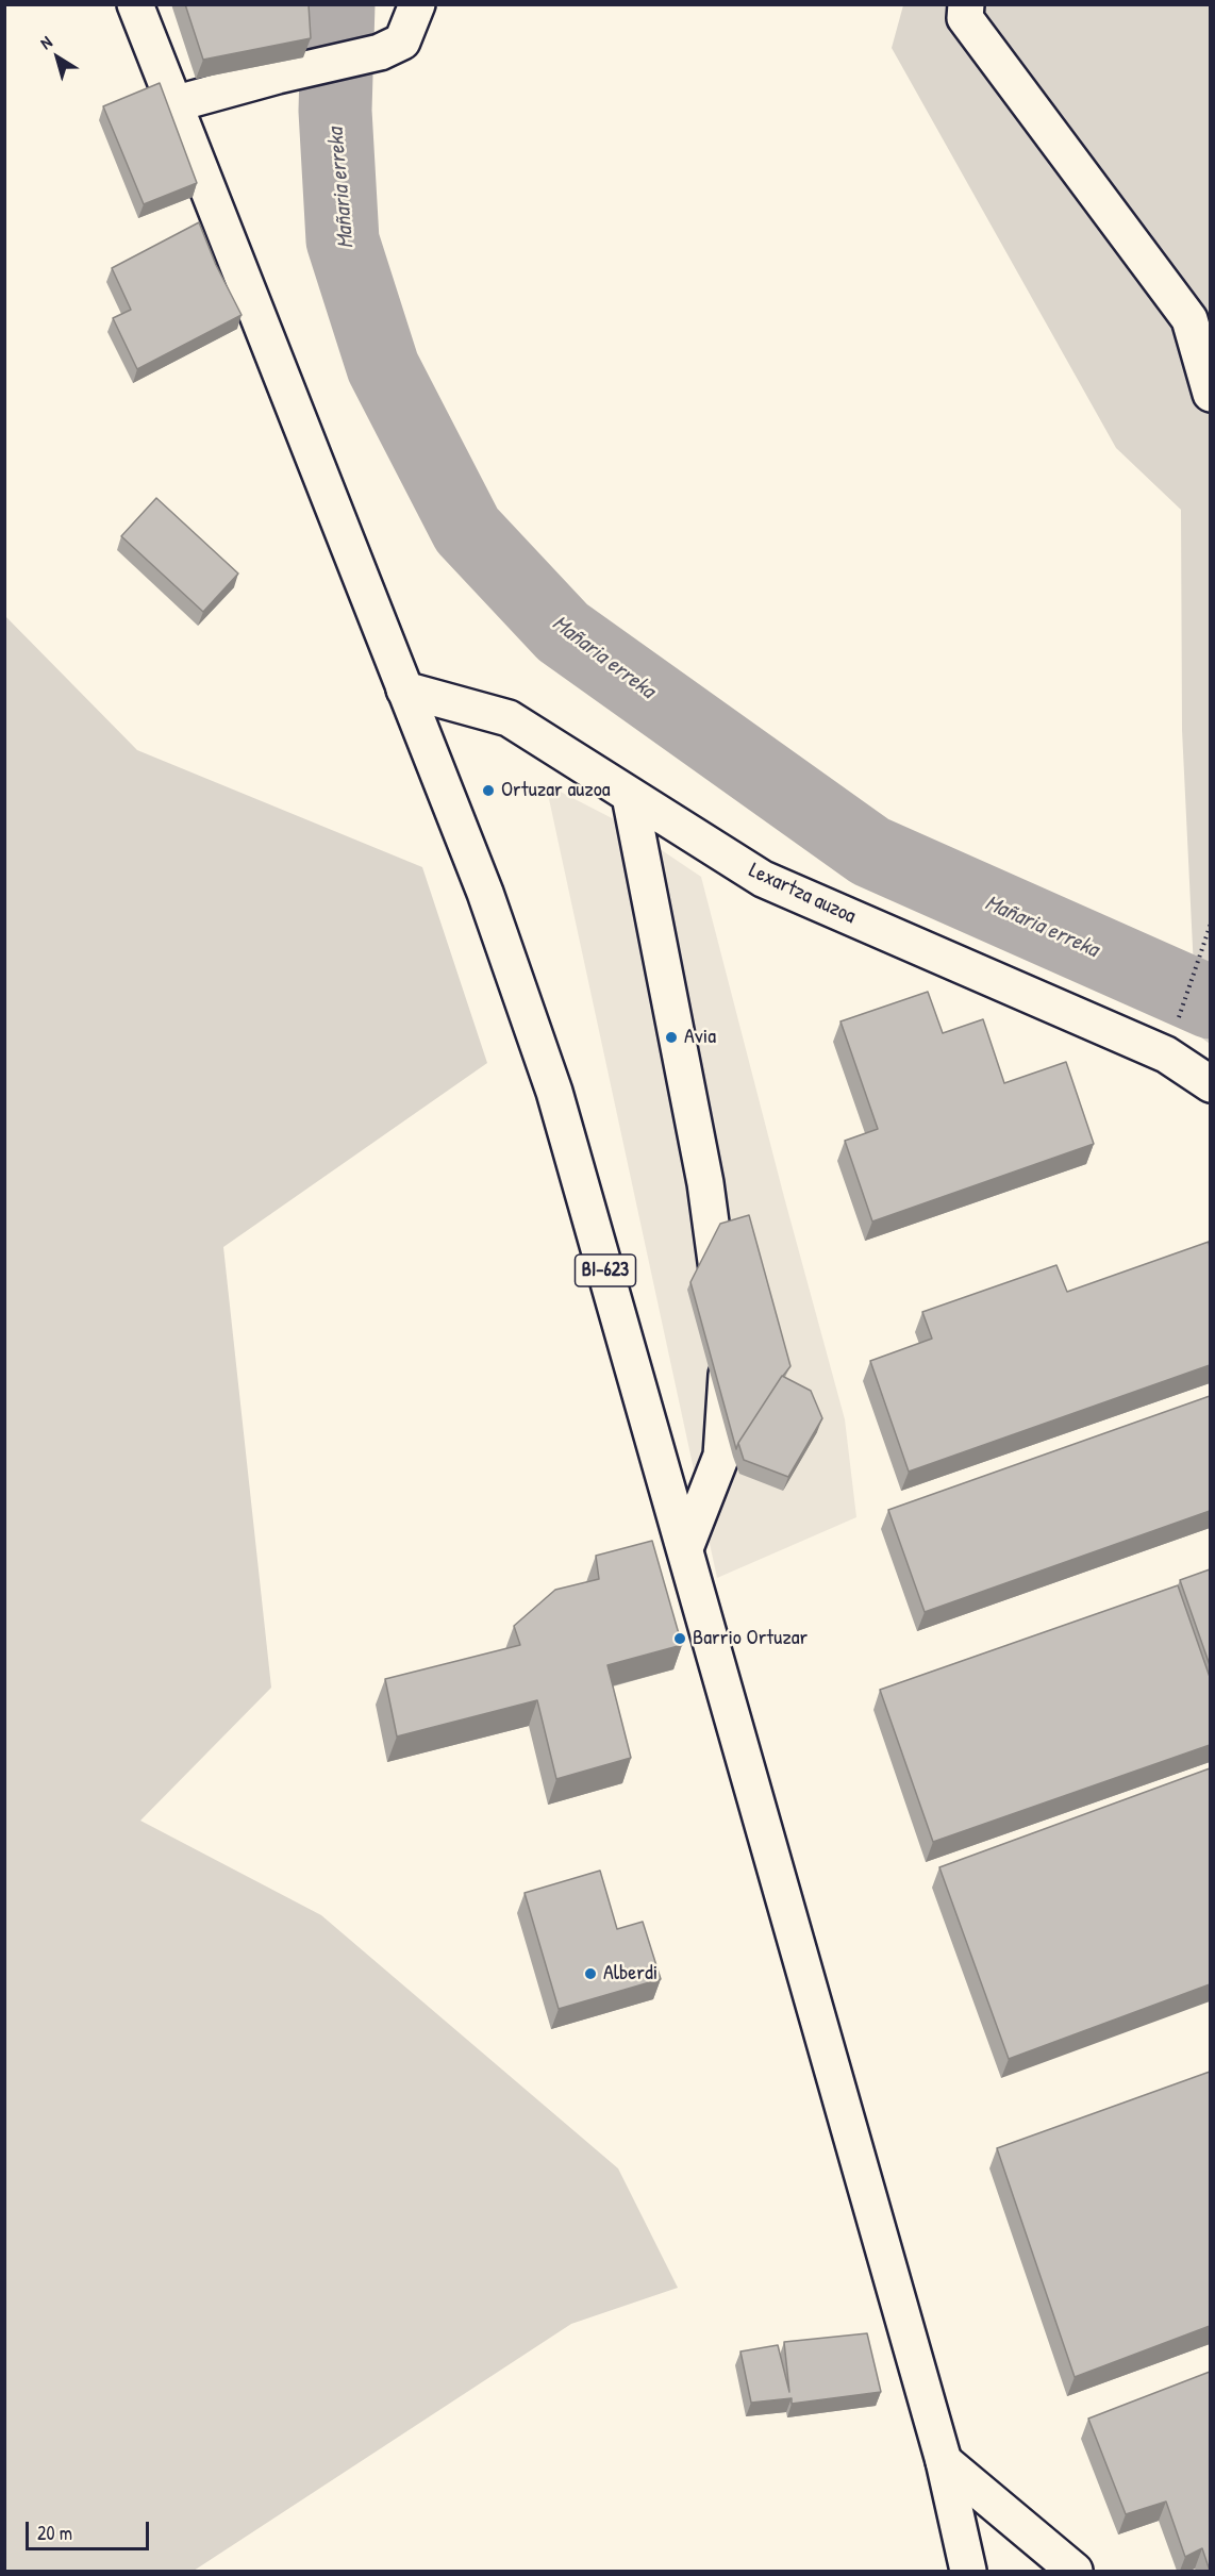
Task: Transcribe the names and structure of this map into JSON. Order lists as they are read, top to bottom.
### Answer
{
  "streets": {
    "main road": ["Lexartza auzoa", "BI-623"]
  },
  "crossings": [
    ["Lexartza auzoa", "BI-623"]
  ],
  "water": ["Mañaria erreka"],
  "places": [
    "Ortuzar auzoa",
    "Avia",
    "Barrio Ortuzar",
    "Alberdi"
  ],
  "scale_bar": "20 m",
  "north": "top left"
}
